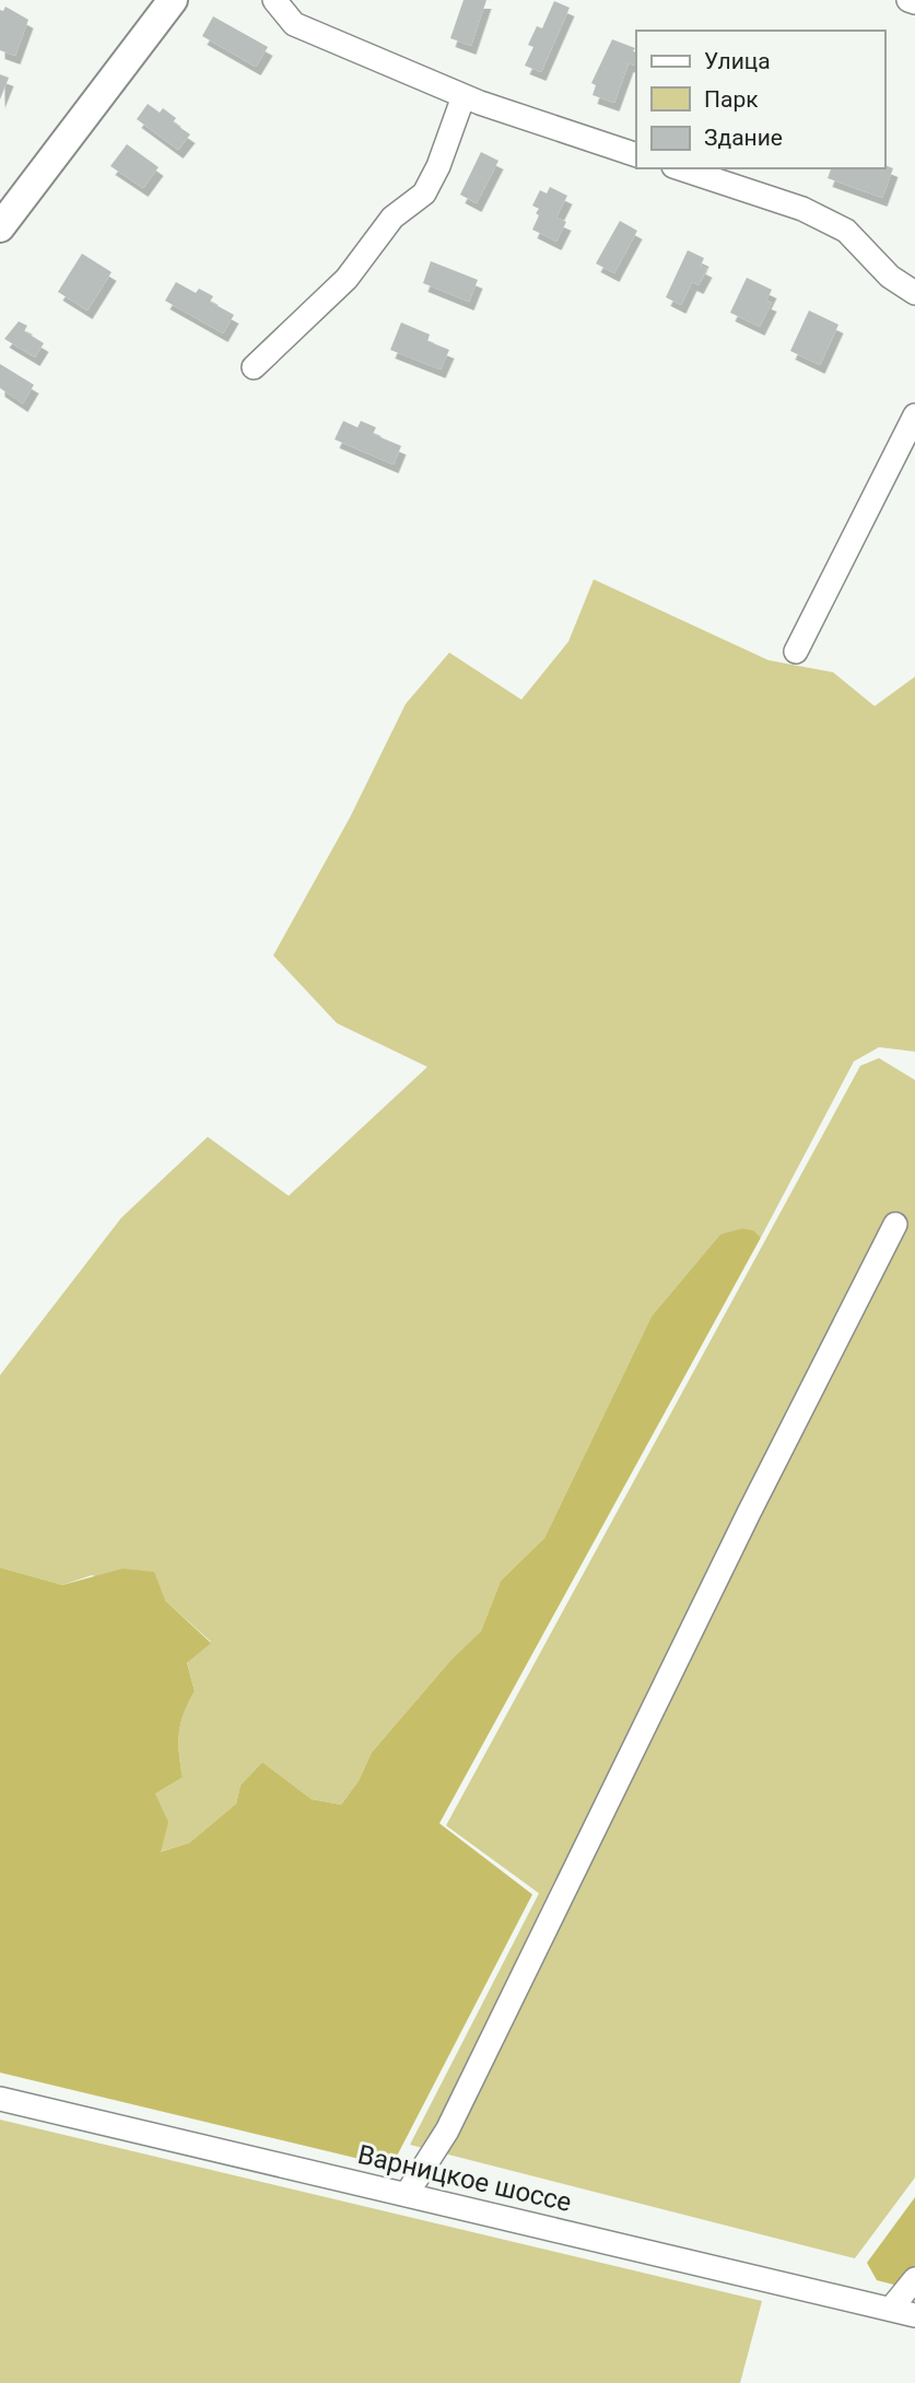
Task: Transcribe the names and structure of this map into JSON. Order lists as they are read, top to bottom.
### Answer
{
  "streets": {
    "street": ["Варницкое шоссе"]
  },
  "legend": ["Улица", "Парк", "Здание"]
}
